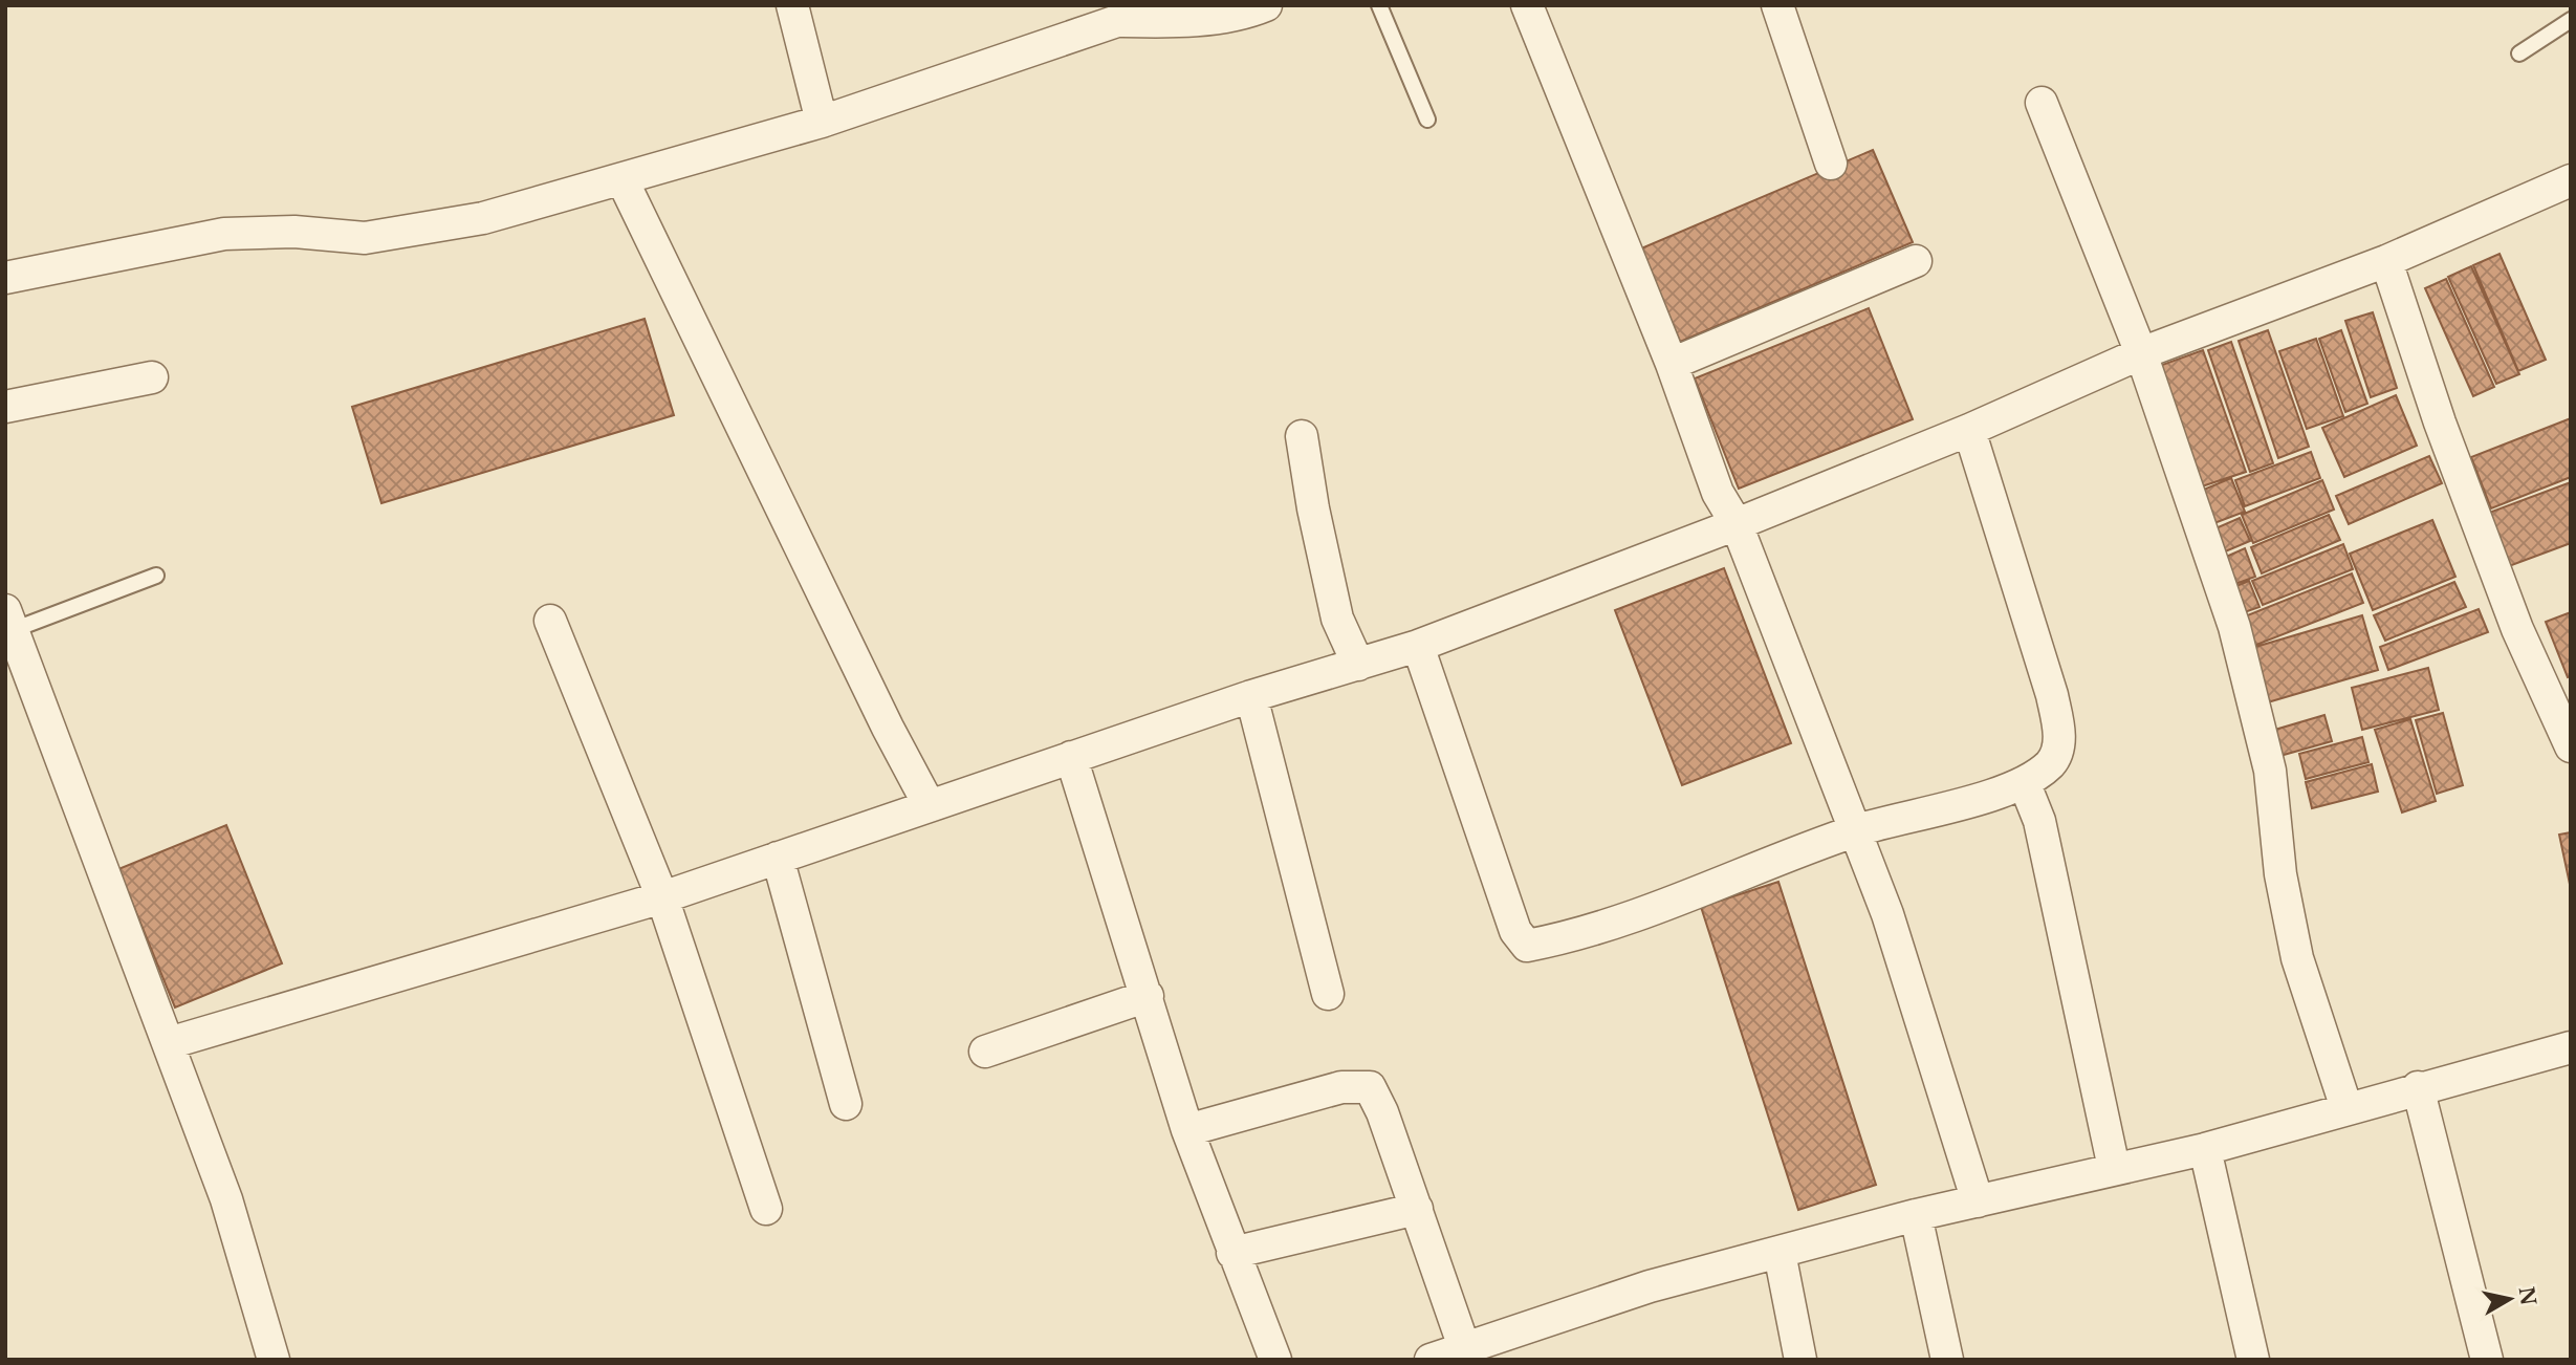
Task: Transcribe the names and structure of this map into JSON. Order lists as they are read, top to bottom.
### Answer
{
  "north": "right"
}
